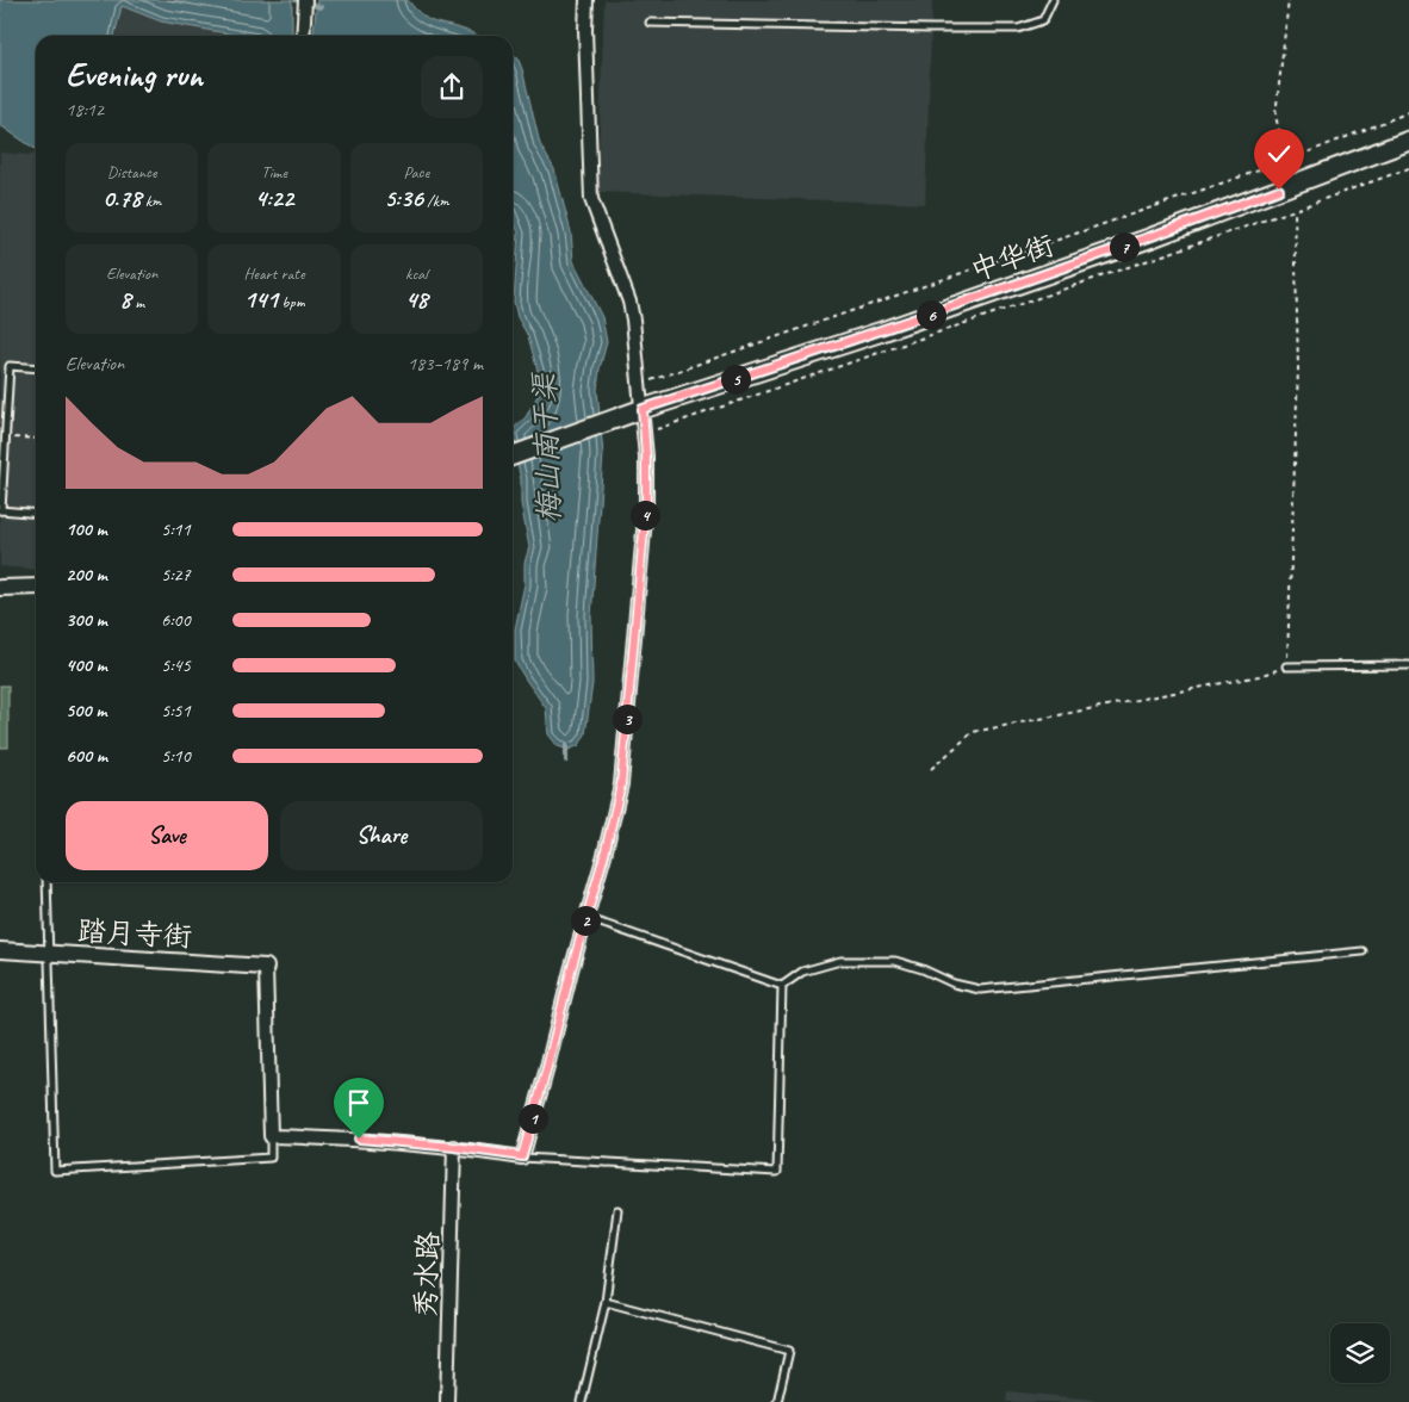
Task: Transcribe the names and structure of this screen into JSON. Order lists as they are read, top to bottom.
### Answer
{
  "streets": {
    "main road": ["中华街"],
    "street": ["踏月寺街", "秀水路"]
  },
  "water": ["梅山南干渠"],
  "page": {
    "heading": ["Evening run", "18:12"],
    "stats": [
      ["Distance", "0.78 km"],
      ["Time", "4:22"],
      ["Pace", "5:36 /km"],
      ["Elevation", "8 m"],
      ["Heart rate", "141 bpm"],
      ["kcal", "48"]
    ],
    "pins": [
      "7",
      "6",
      "5",
      "4",
      "3",
      "2",
      "1"
    ],
    "chart": ["Elevation", "183–189 m"],
    "list": [
      {
        "name": "100 m",
        "note": "5:11"
      },
      {
        "name": "200 m",
        "note": "5:27"
      },
      {
        "name": "300 m",
        "note": "6:00"
      },
      {
        "name": "400 m",
        "note": "5:45"
      },
      {
        "name": "500 m",
        "note": "5:51"
      },
      {
        "name": "600 m",
        "note": "5:10"
      }
    ],
    "buttons": ["Save", "Share"]
  }
}
